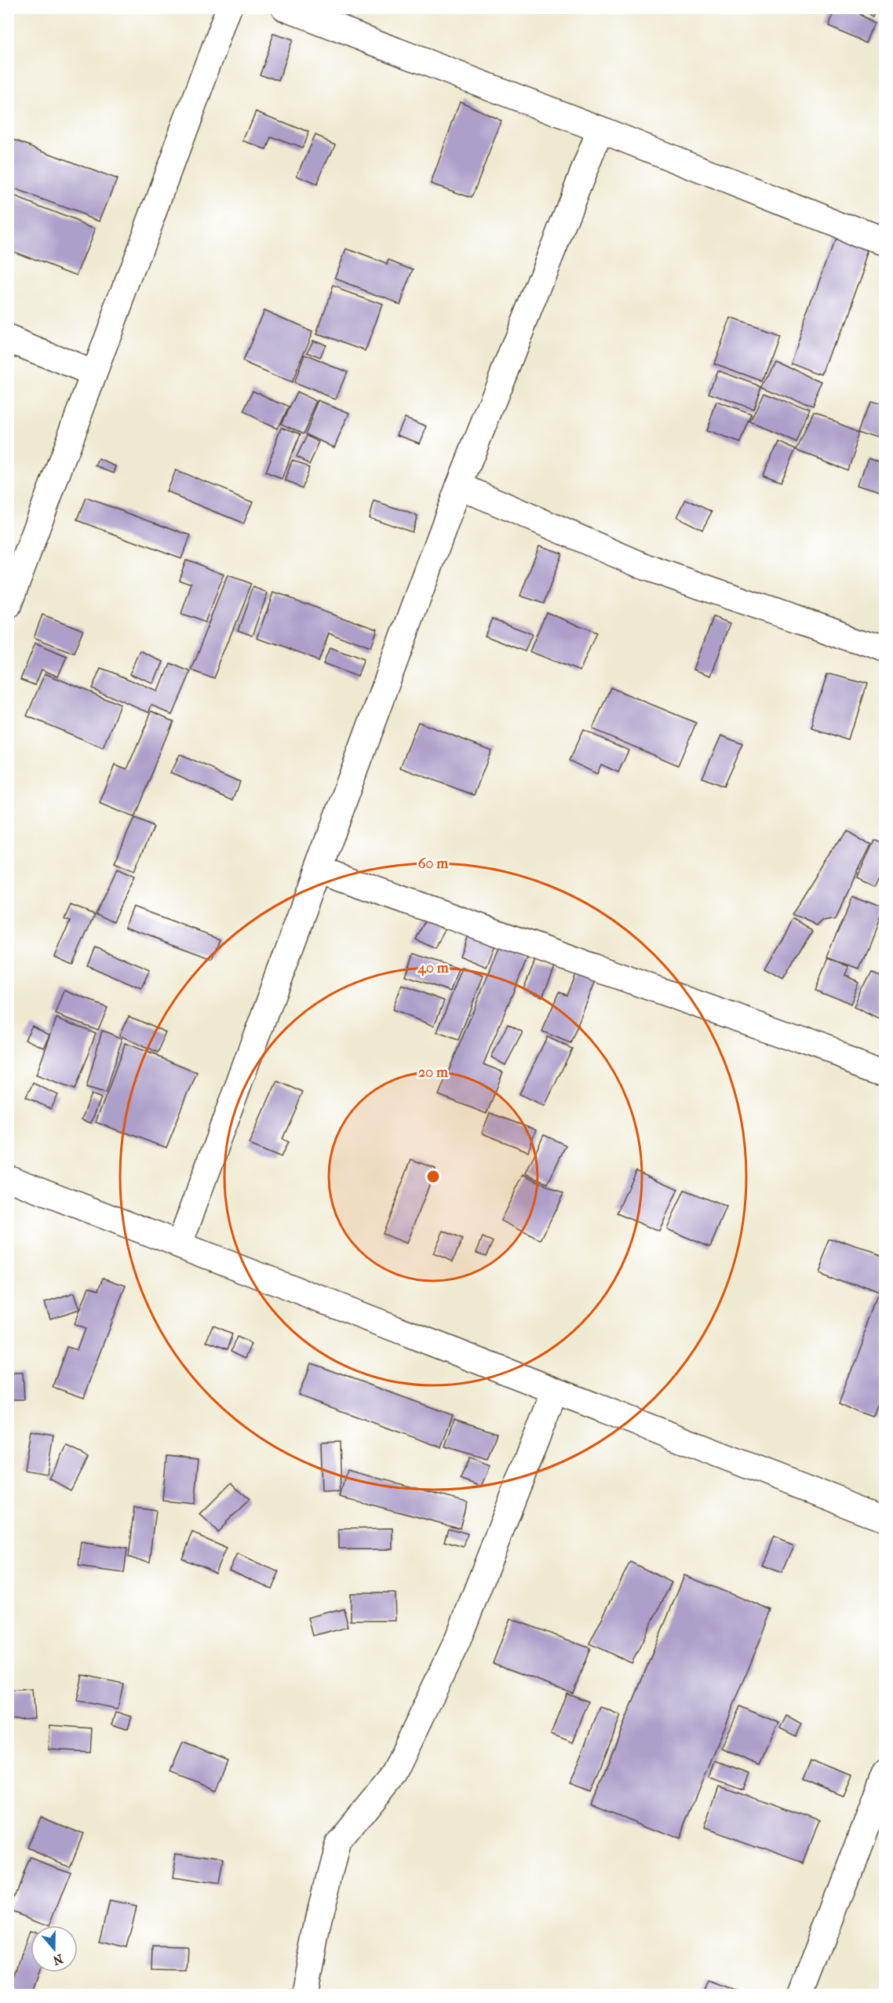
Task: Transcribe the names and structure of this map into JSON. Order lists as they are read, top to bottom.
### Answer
{
  "north": "bottom",
  "rings": ["60 m", "40 m", "20 m"]
}
